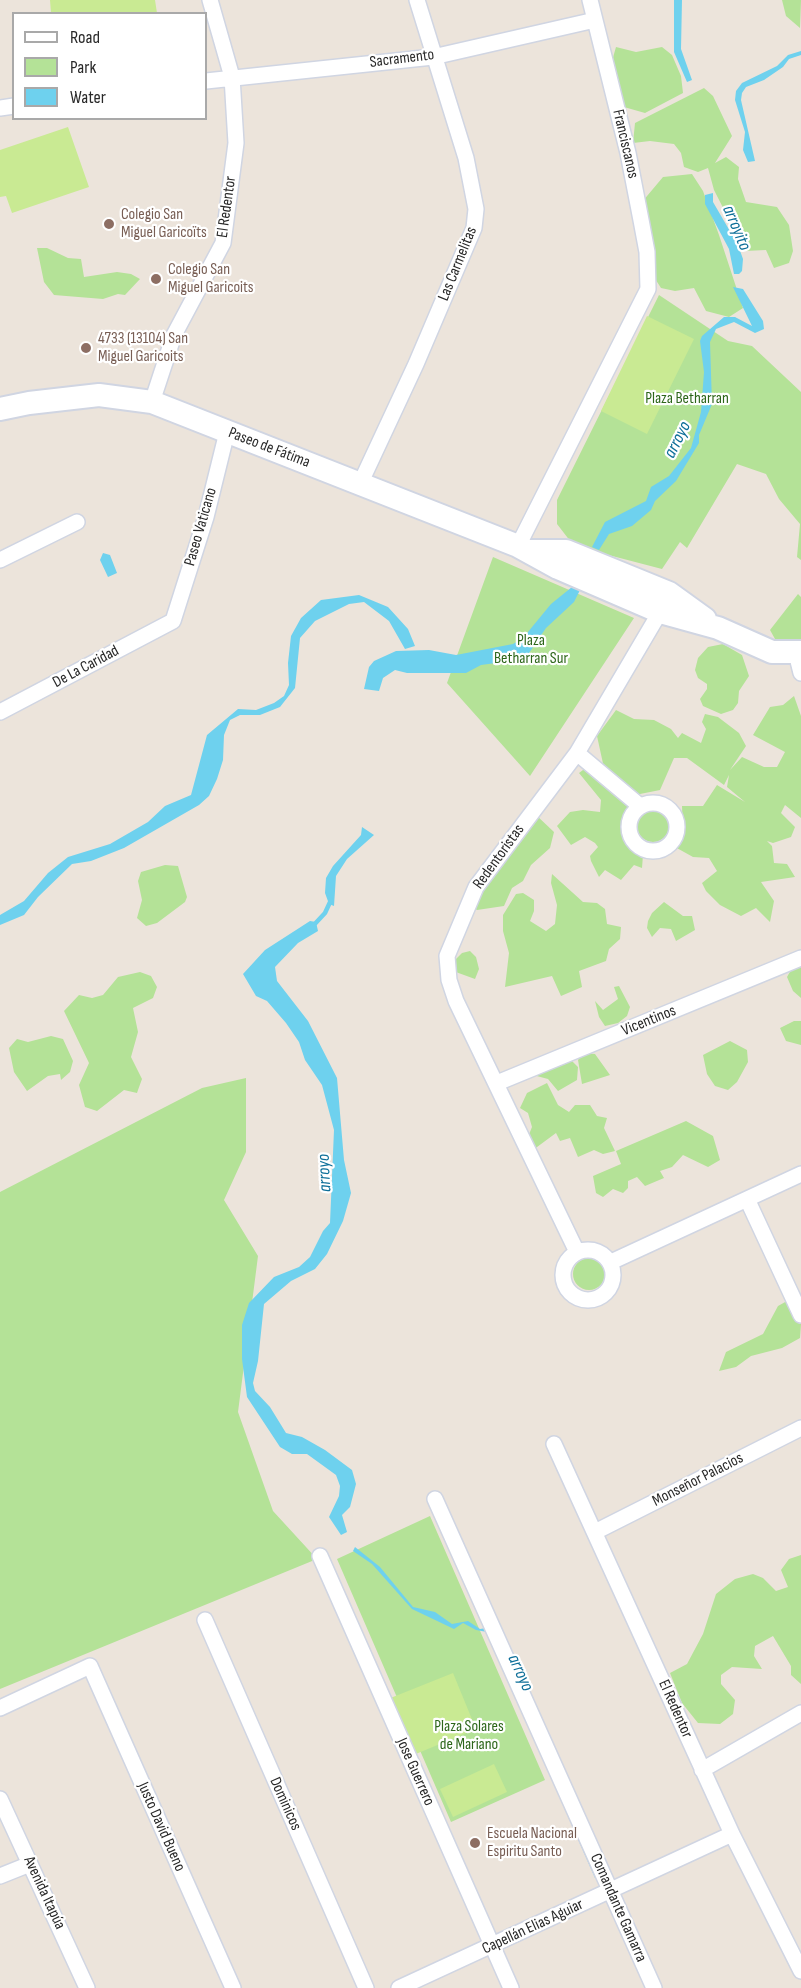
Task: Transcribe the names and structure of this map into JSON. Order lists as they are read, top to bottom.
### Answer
{
  "streets": {
    "street": [
      "Sacramento",
      "Franciscanos",
      "El Redentor",
      "Las Carmelitas",
      "Paseo de Fátima",
      "Paseo Vaticano",
      "De La Caridad",
      "Redentoristas",
      "Vicentinos",
      "Monseñor Palacios",
      "Jose Guerrero",
      "Dominicos",
      "Justo David Bueno",
      "Avenida Itapúa",
      "Comandante Gamarra",
      "Capellán Elias Aguiar"
    ]
  },
  "crossings": [
    ["Sacramento", "Franciscanos"],
    ["Sacramento", "El Redentor"],
    ["Sacramento", "Las Carmelitas"],
    ["Franciscanos", "Paseo de Fátima"],
    ["El Redentor", "Paseo de Fátima"],
    ["El Redentor", "Monseñor Palacios"],
    ["El Redentor", "Capellán Elias Aguiar"],
    ["Las Carmelitas", "Paseo de Fátima"],
    ["Paseo de Fátima", "Paseo Vaticano"],
    ["Paseo de Fátima", "Redentoristas"],
    ["Paseo Vaticano", "De La Caridad"],
    ["Redentoristas", "Vicentinos"],
    ["Jose Guerrero", "Capellán Elias Aguiar"],
    ["Comandante Gamarra", "Capellán Elias Aguiar"]
  ],
  "water": ["arroyito", "arroyo"],
  "parks": ["Plaza Betharran", "Plaza Betharran Sur", "Plaza Solares de Mariano"],
  "places": [
    "Colegio San Miguel Garicoïts",
    "Colegio San Miguel Garicoits",
    "4733 (13104) San Miguel Garicoits",
    "Escuela Nacional Espiritu Santo"
  ],
  "legend": ["Road", "Park", "Water"]
}
